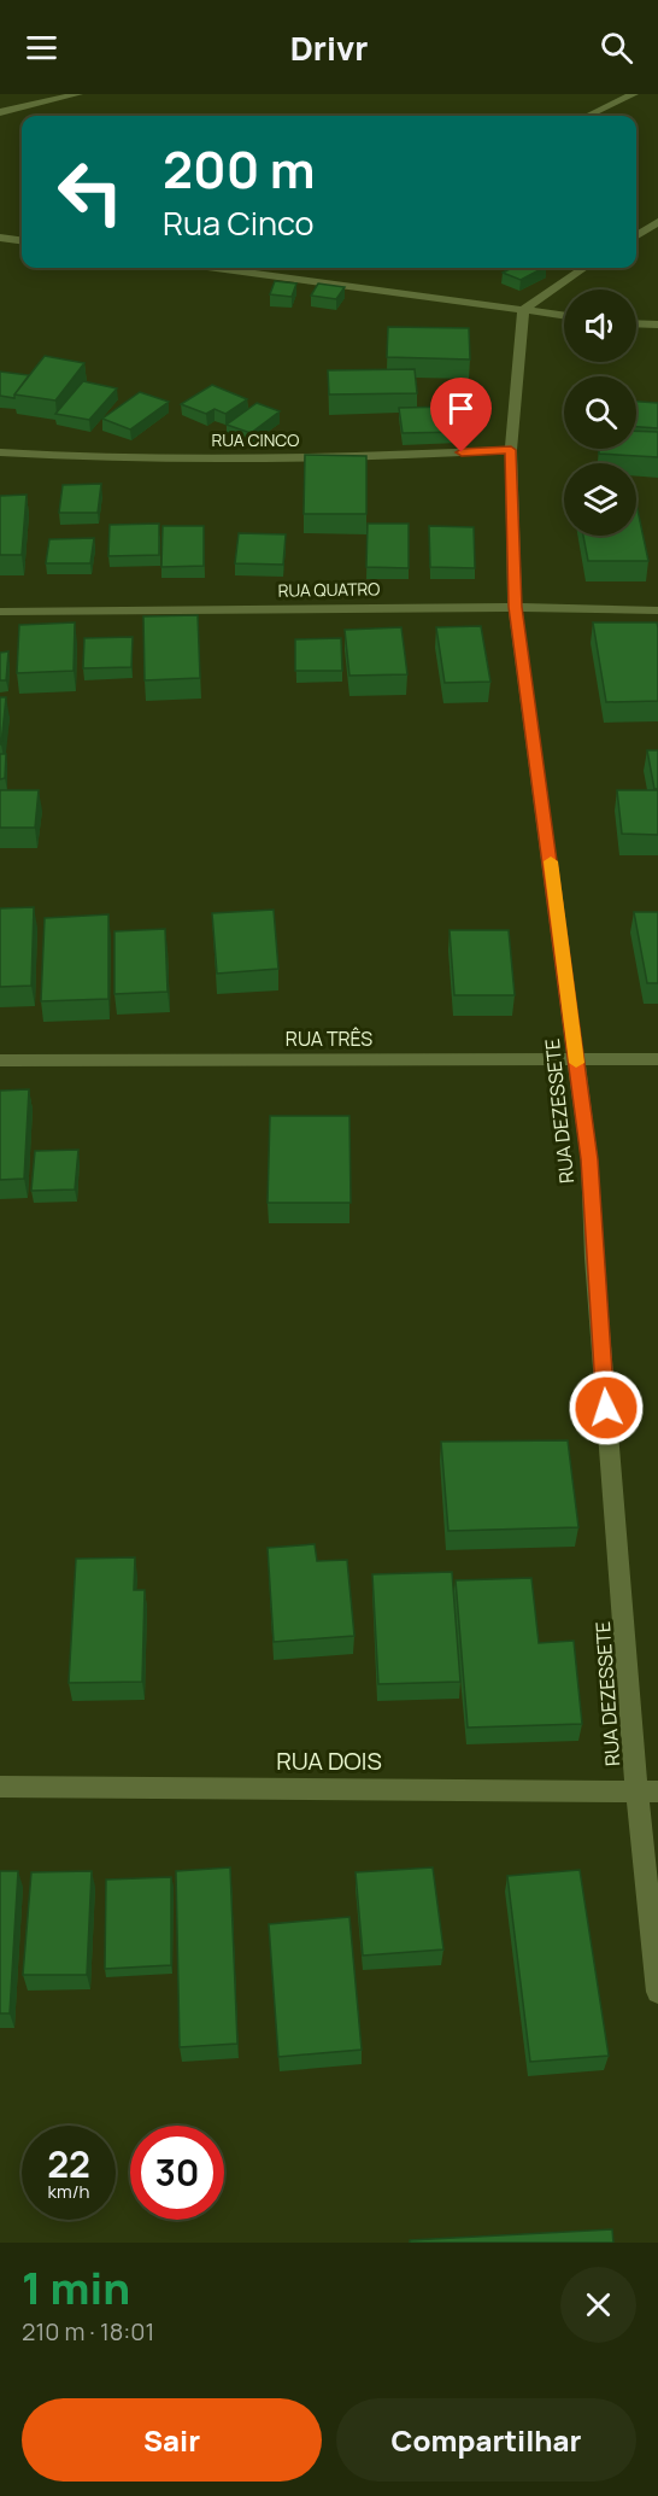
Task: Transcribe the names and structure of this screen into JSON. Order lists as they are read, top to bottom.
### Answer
{
  "streets": {
    "street": [
      "RUA CINCO",
      "RUA QUATRO",
      "RUA TRÊS",
      "RUA DEZESSETE",
      "RUA DOIS"
    ]
  },
  "crossings": [
    ["RUA CINCO", "RUA DEZESSETE"],
    ["RUA QUATRO", "RUA DEZESSETE"],
    ["RUA TRÊS", "RUA DEZESSETE"],
    ["RUA DEZESSETE", "RUA DOIS"]
  ],
  "page": {
    "header": "Drivr",
    "turn": ["200 m", "Rua Cinco"],
    "speed": "22 km/h",
    "limit": "30",
    "heading": ["1 min", "210 m · 18:01"],
    "buttons": ["Sair", "Compartilhar"]
  }
}
